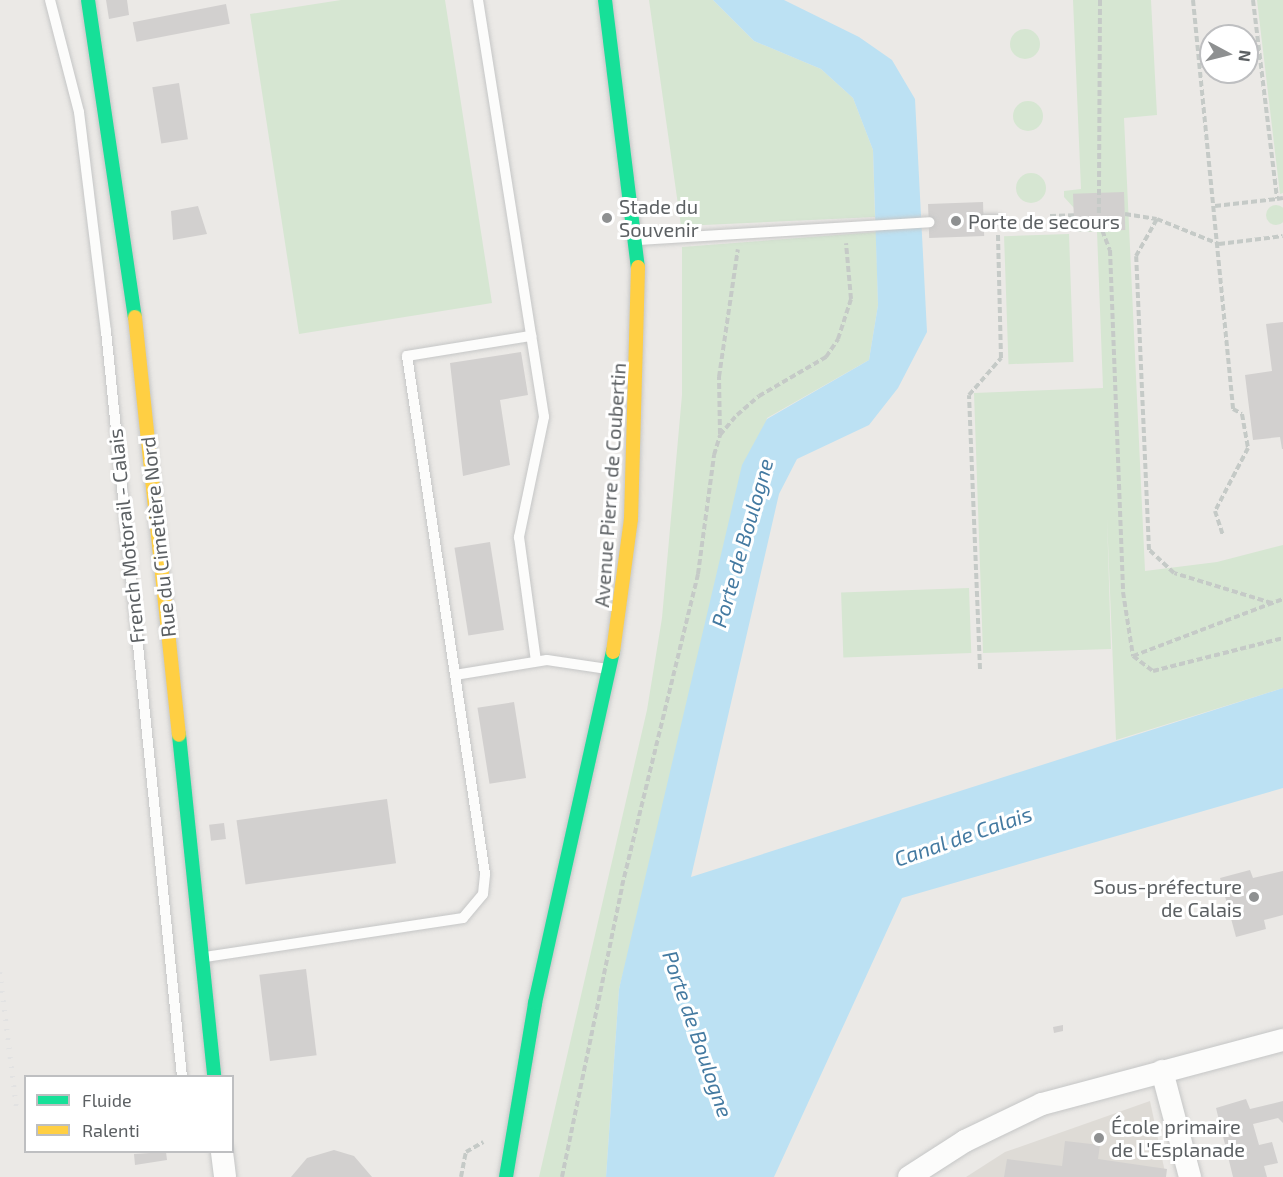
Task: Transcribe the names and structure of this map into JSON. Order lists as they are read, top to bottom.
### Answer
{
  "streets": {
    "street": ["Avenue Pierre de Coubertin", "Rue du Cimetière Nord"],
    "lane": ["French Motorail - Calais"]
  },
  "water": ["Porte de Boulogne", "Canal de Calais"],
  "places": [
    "Stade du Souvenir",
    "Porte de secours",
    "Sous-préfecture de Calais",
    "École primaire de L'Esplanade"
  ],
  "legend": ["Fluide", "Ralenti"],
  "north": "right"
}
